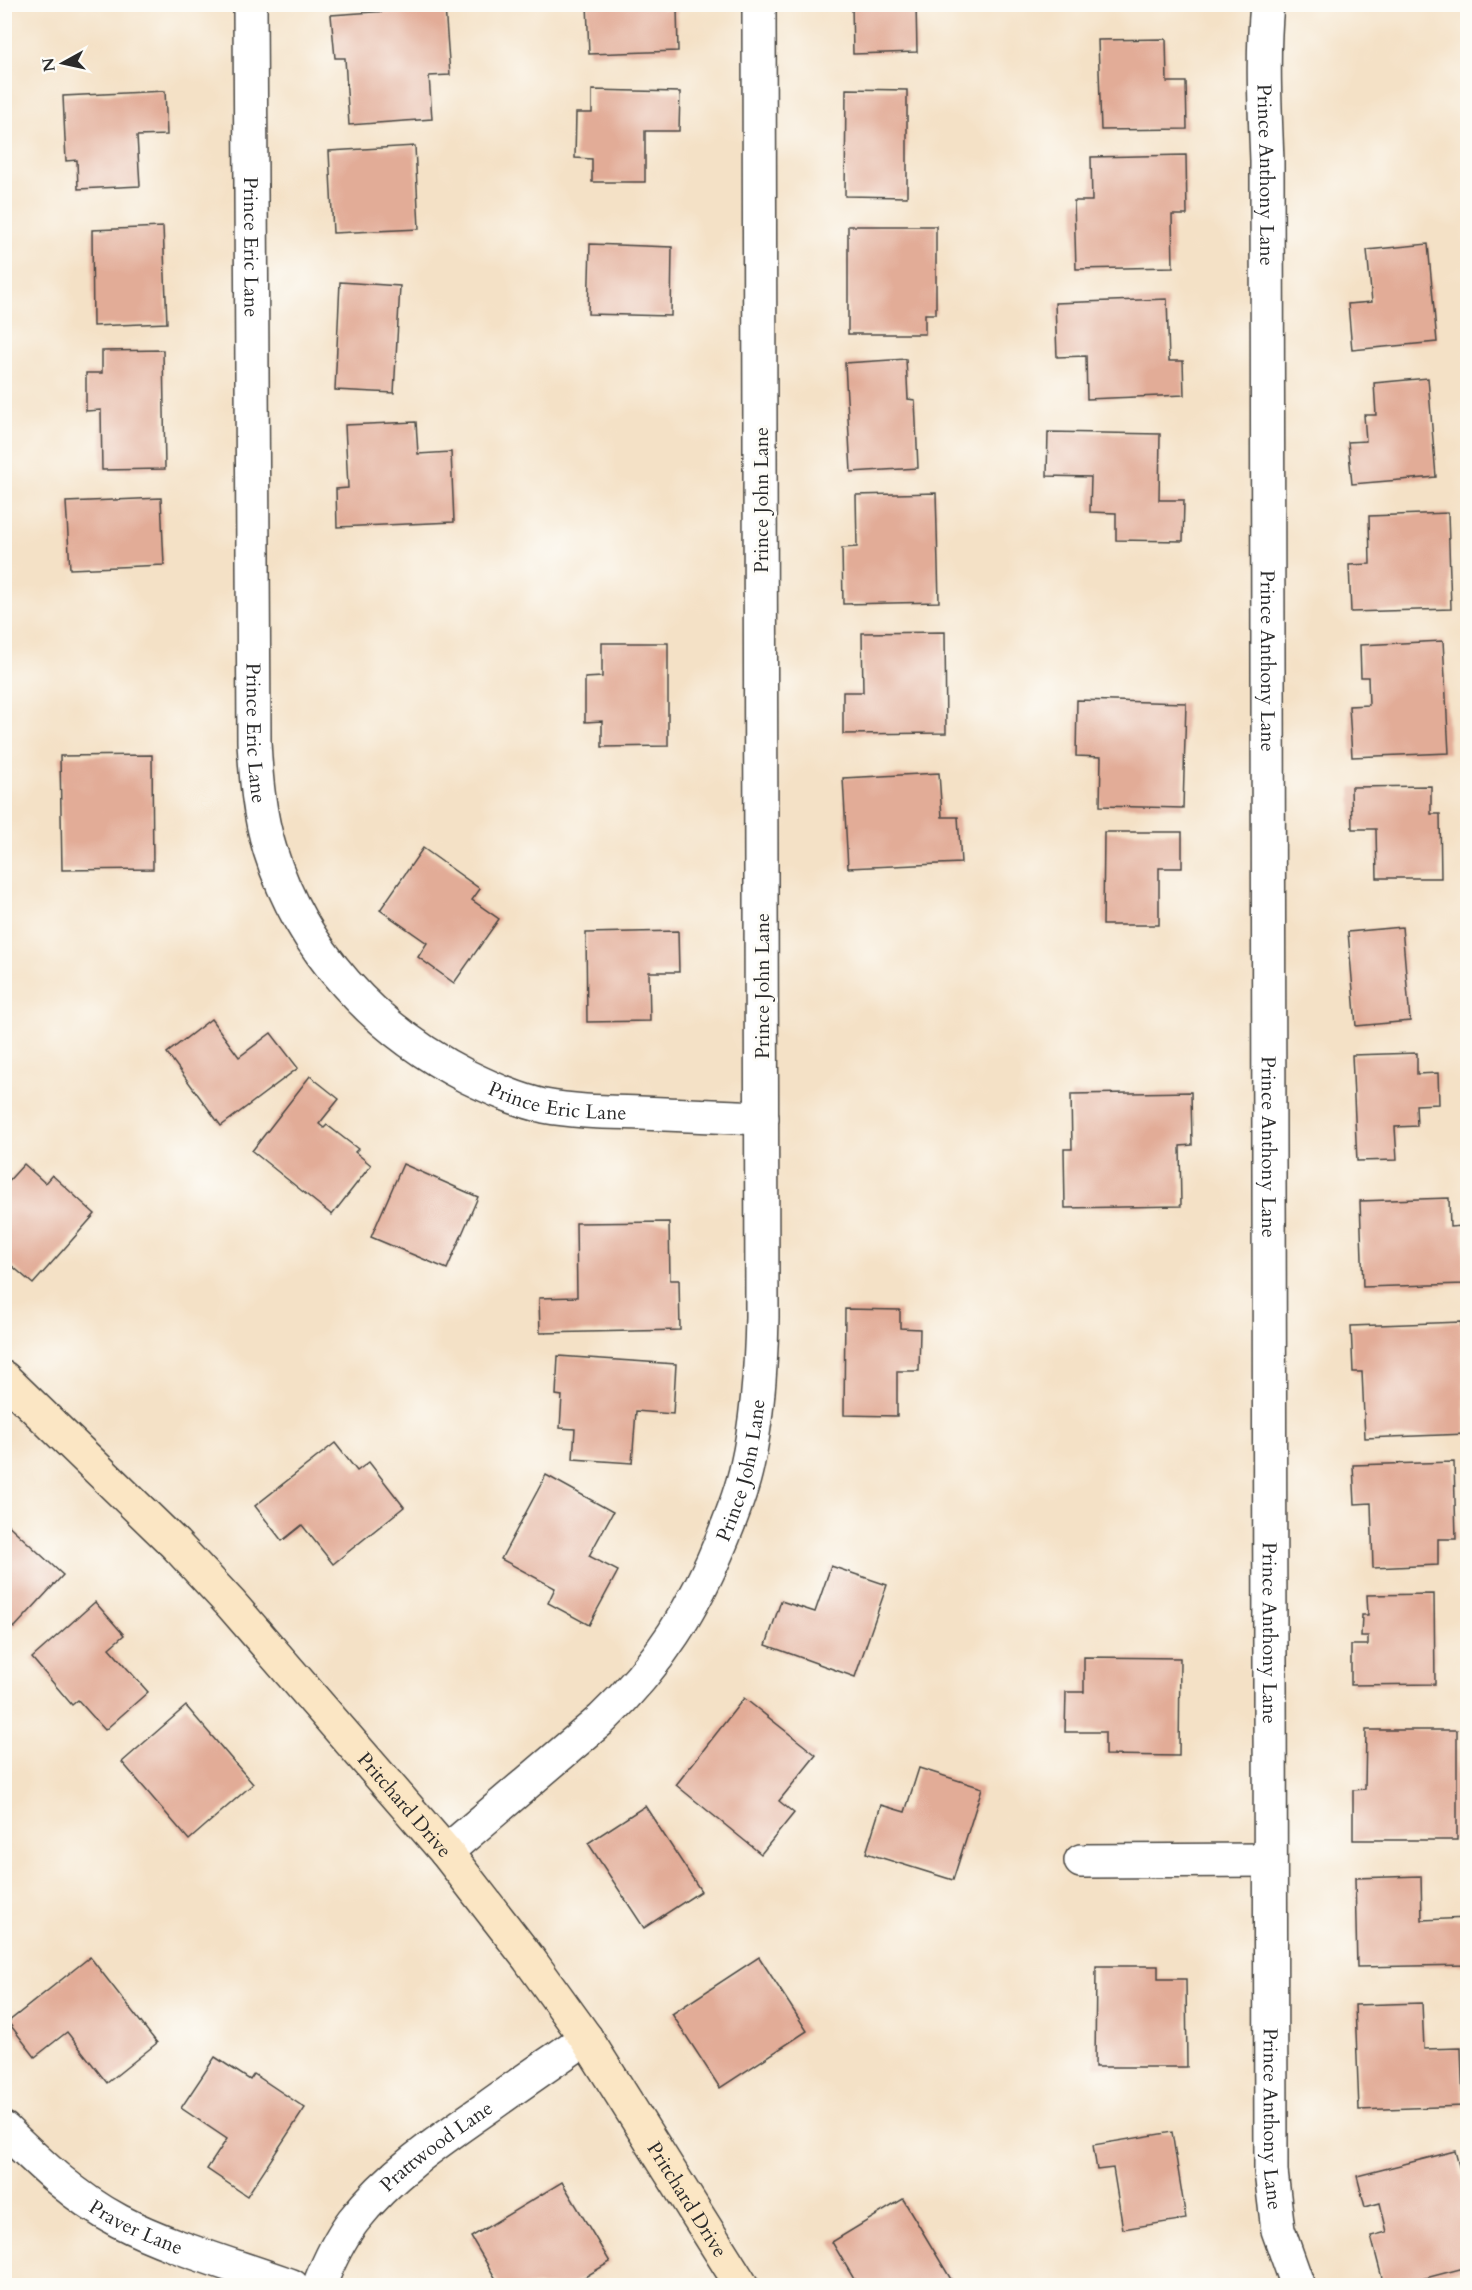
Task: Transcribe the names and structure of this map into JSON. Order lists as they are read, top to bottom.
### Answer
{
  "streets": {
    "street": [
      "Prince Anthony Lane",
      "Prince Eric Lane",
      "Prince John Lane",
      "Pritchard Drive",
      "Prattwood Lane",
      "Praver Lane"
    ]
  },
  "crossings": [
    ["Prince Eric Lane", "Prince John Lane"],
    ["Prince John Lane", "Pritchard Drive"],
    ["Pritchard Drive", "Prattwood Lane"]
  ],
  "north": "left"
}
